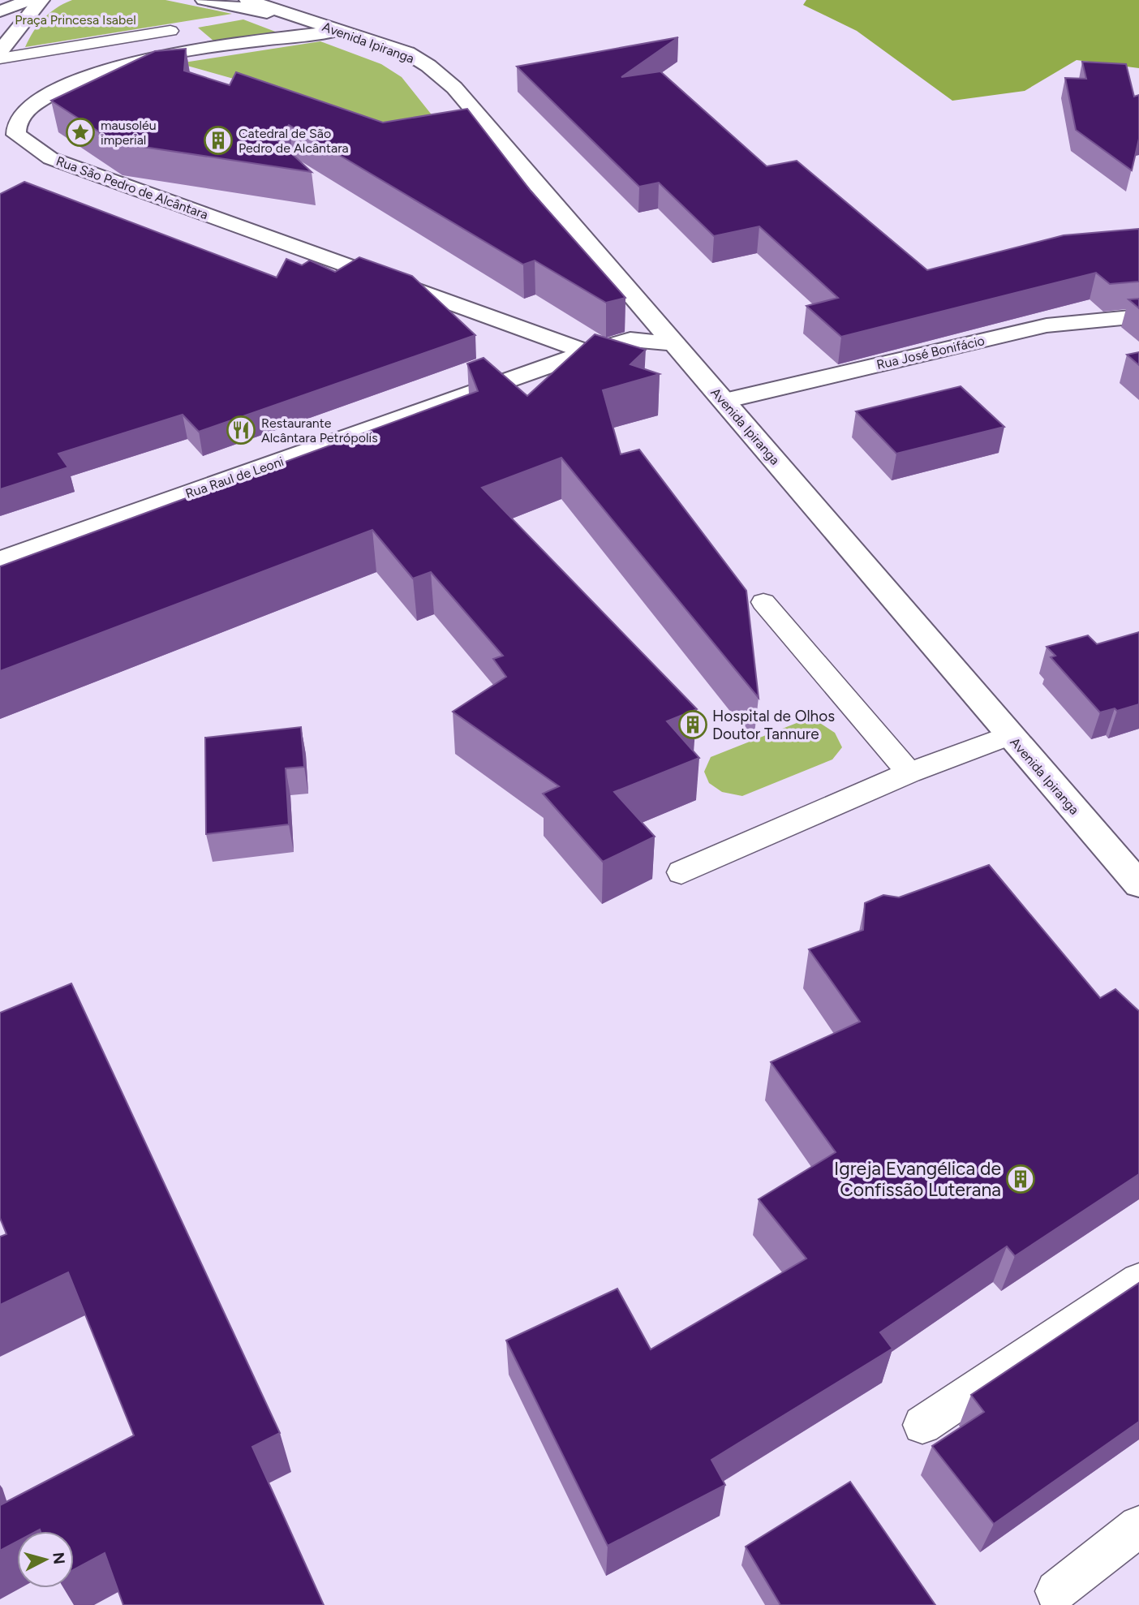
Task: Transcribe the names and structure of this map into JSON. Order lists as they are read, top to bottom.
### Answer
{
  "streets": {
    "main road": [
      "Avenida Ipiranga",
      "Rua São Pedro de Alcântara",
      "Rua José Bonifácio",
      "Rua Raul de Leoni"
    ]
  },
  "crossings": [
    ["Avenida Ipiranga", "Rua São Pedro de Alcântara"],
    ["Avenida Ipiranga", "Rua José Bonifácio"],
    ["Avenida Ipiranga", "Rua Raul de Leoni"],
    ["Rua São Pedro de Alcântara", "Rua Raul de Leoni"]
  ],
  "parks": ["Praça Princesa Isabel"],
  "places": {
    "place": ["mausoléu imperial"],
    "building": ["Catedral de São Pedro de Alcântara", "Hospital de Olhos Doutor Tannure", "Igreja Evangélica de Confissão Luterana"],
    "restaurant": ["Restaurante Alcântara Petrópolis"]
  },
  "north": "right"
}
